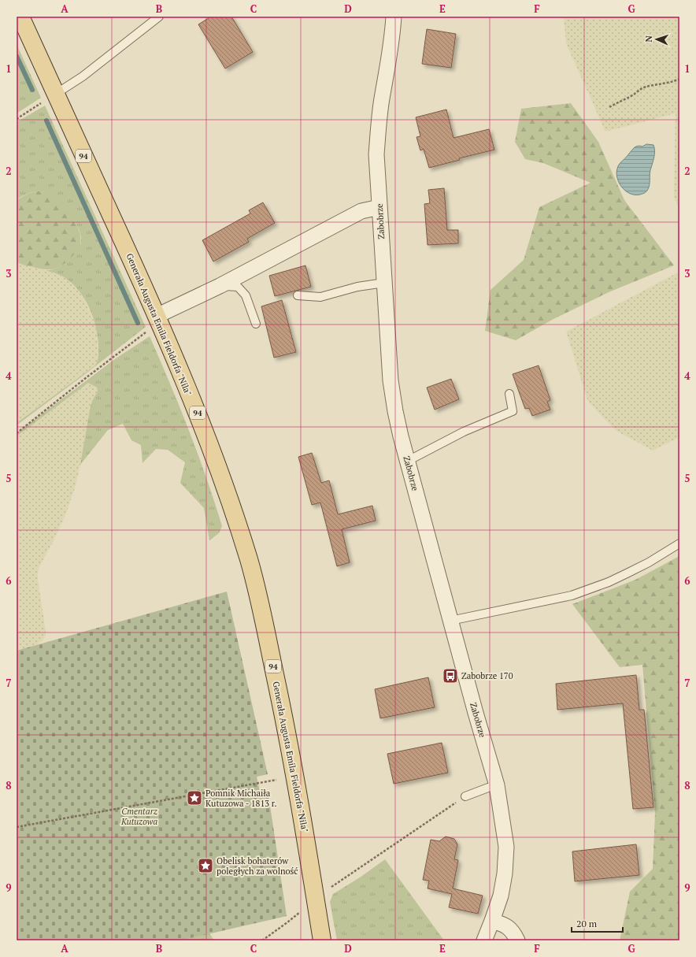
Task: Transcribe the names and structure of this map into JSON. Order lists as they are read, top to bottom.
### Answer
{
  "streets": {
    "main road": ["94", "Generała Augusta Emila Fieldorfa \"Nila\""],
    "street": ["Zabobrze"]
  },
  "parks": ["Cmentarz Kutuzowa"],
  "places": {
    "bus stop": ["Zabobrze 170"],
    "place": ["Pomnik Michaiła Kutuzowa - 1813 r.", "Obelisk bohaterów poległych za wolność"]
  },
  "scale_bar": "20 m",
  "north": "left",
  "grid": {
    "columns": [
      "A",
      "B",
      "C",
      "D",
      "E",
      "F",
      "G"
    ],
    "rows": [
      "1",
      "2",
      "3",
      "4",
      "5",
      "6",
      "7",
      "8",
      "9"
    ]
  }
}
